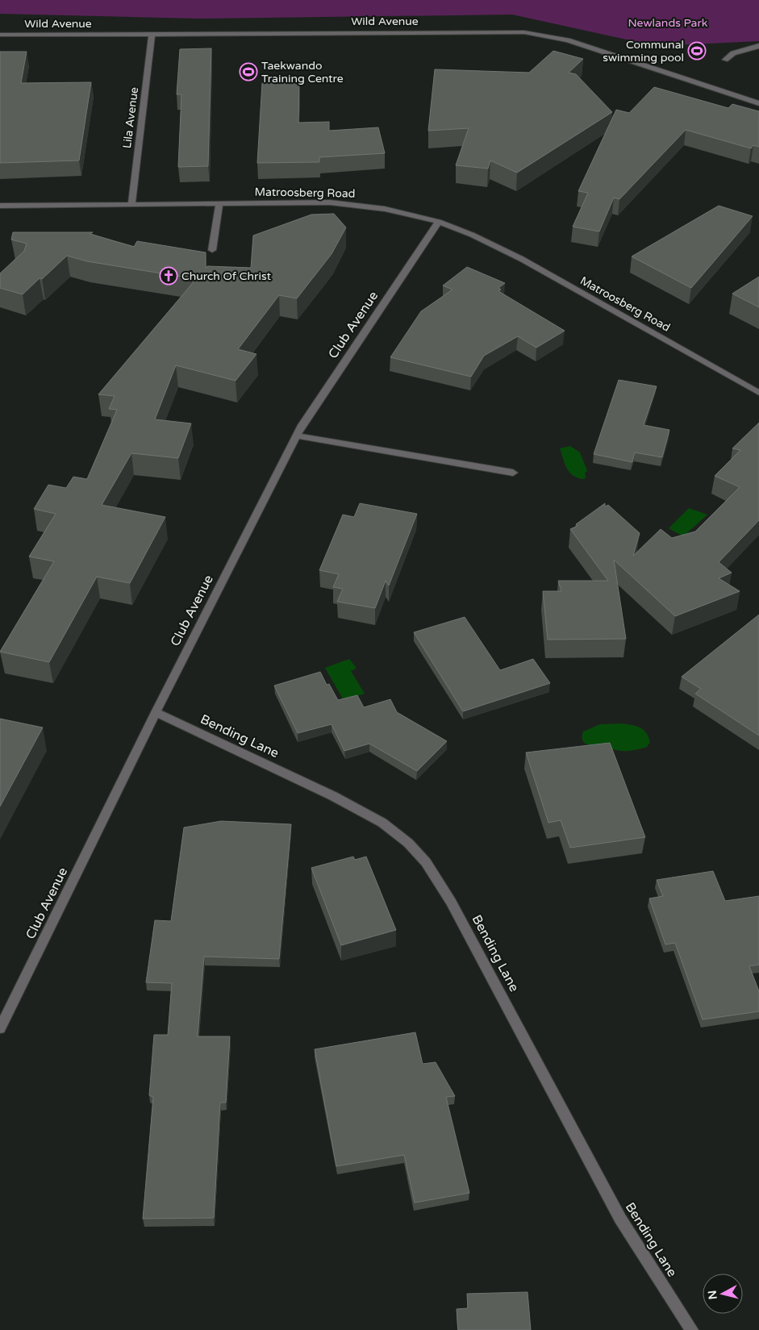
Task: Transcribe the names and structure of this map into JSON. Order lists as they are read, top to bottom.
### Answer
{
  "streets": {
    "street": [
      "Wild Avenue",
      "Lila Avenue",
      "Matroosberg Road",
      "Club Avenue",
      "Bending Lane"
    ]
  },
  "crossings": [
    ["Wild Avenue", "Lila Avenue"],
    ["Lila Avenue", "Matroosberg Road"],
    ["Matroosberg Road", "Club Avenue"],
    ["Club Avenue", "Bending Lane"]
  ],
  "parks": ["Newlands Park"],
  "places": {
    "sports": ["Communal swimming pool", "Taekwando Training Centre"],
    "church": ["Church Of Christ"]
  },
  "north": "left"
}
